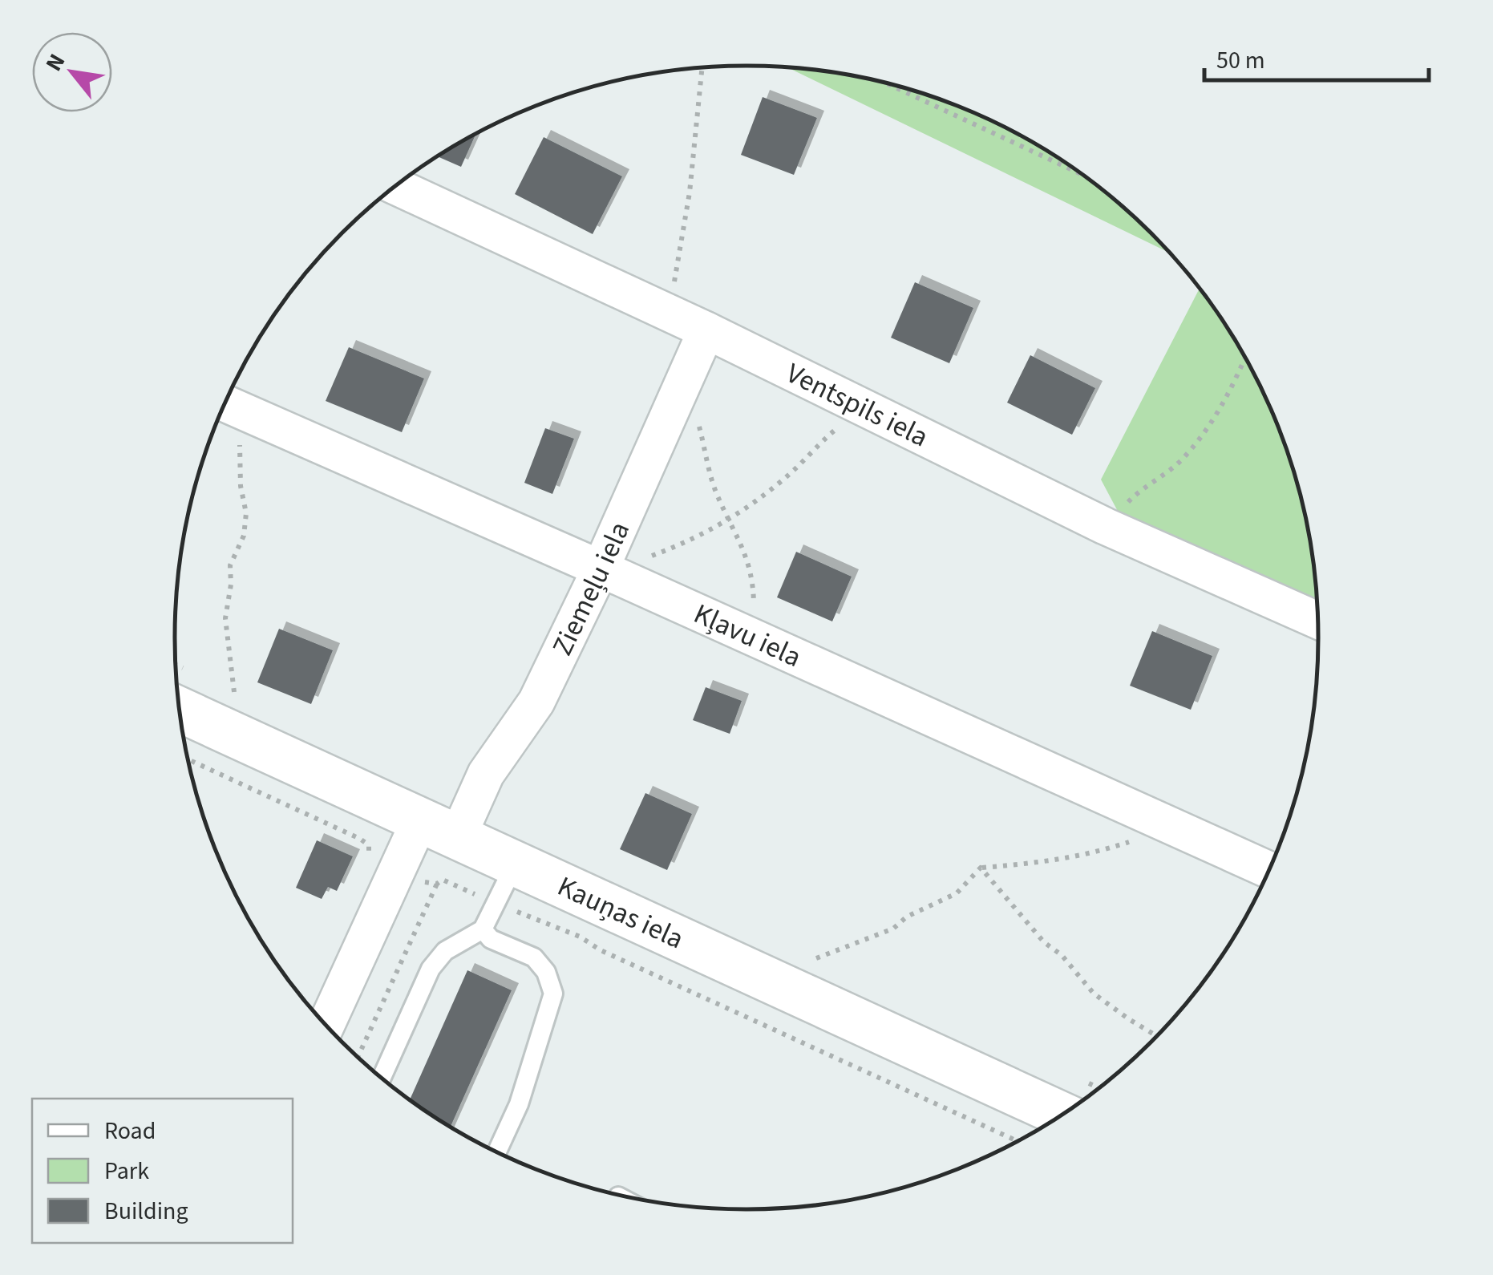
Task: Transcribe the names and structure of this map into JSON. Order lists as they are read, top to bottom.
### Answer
{
  "streets": {
    "street": [
      "Ventspils iela",
      "Ziemeļu iela",
      "Kļavu iela",
      "Kauņas iela"
    ]
  },
  "crossings": [
    ["Ventspils iela", "Ziemeļu iela"],
    ["Ziemeļu iela", "Kļavu iela"],
    ["Ziemeļu iela", "Kauņas iela"]
  ],
  "legend": ["Road", "Park", "Building"],
  "scale_bar": "50 m",
  "north": "top left"
}
